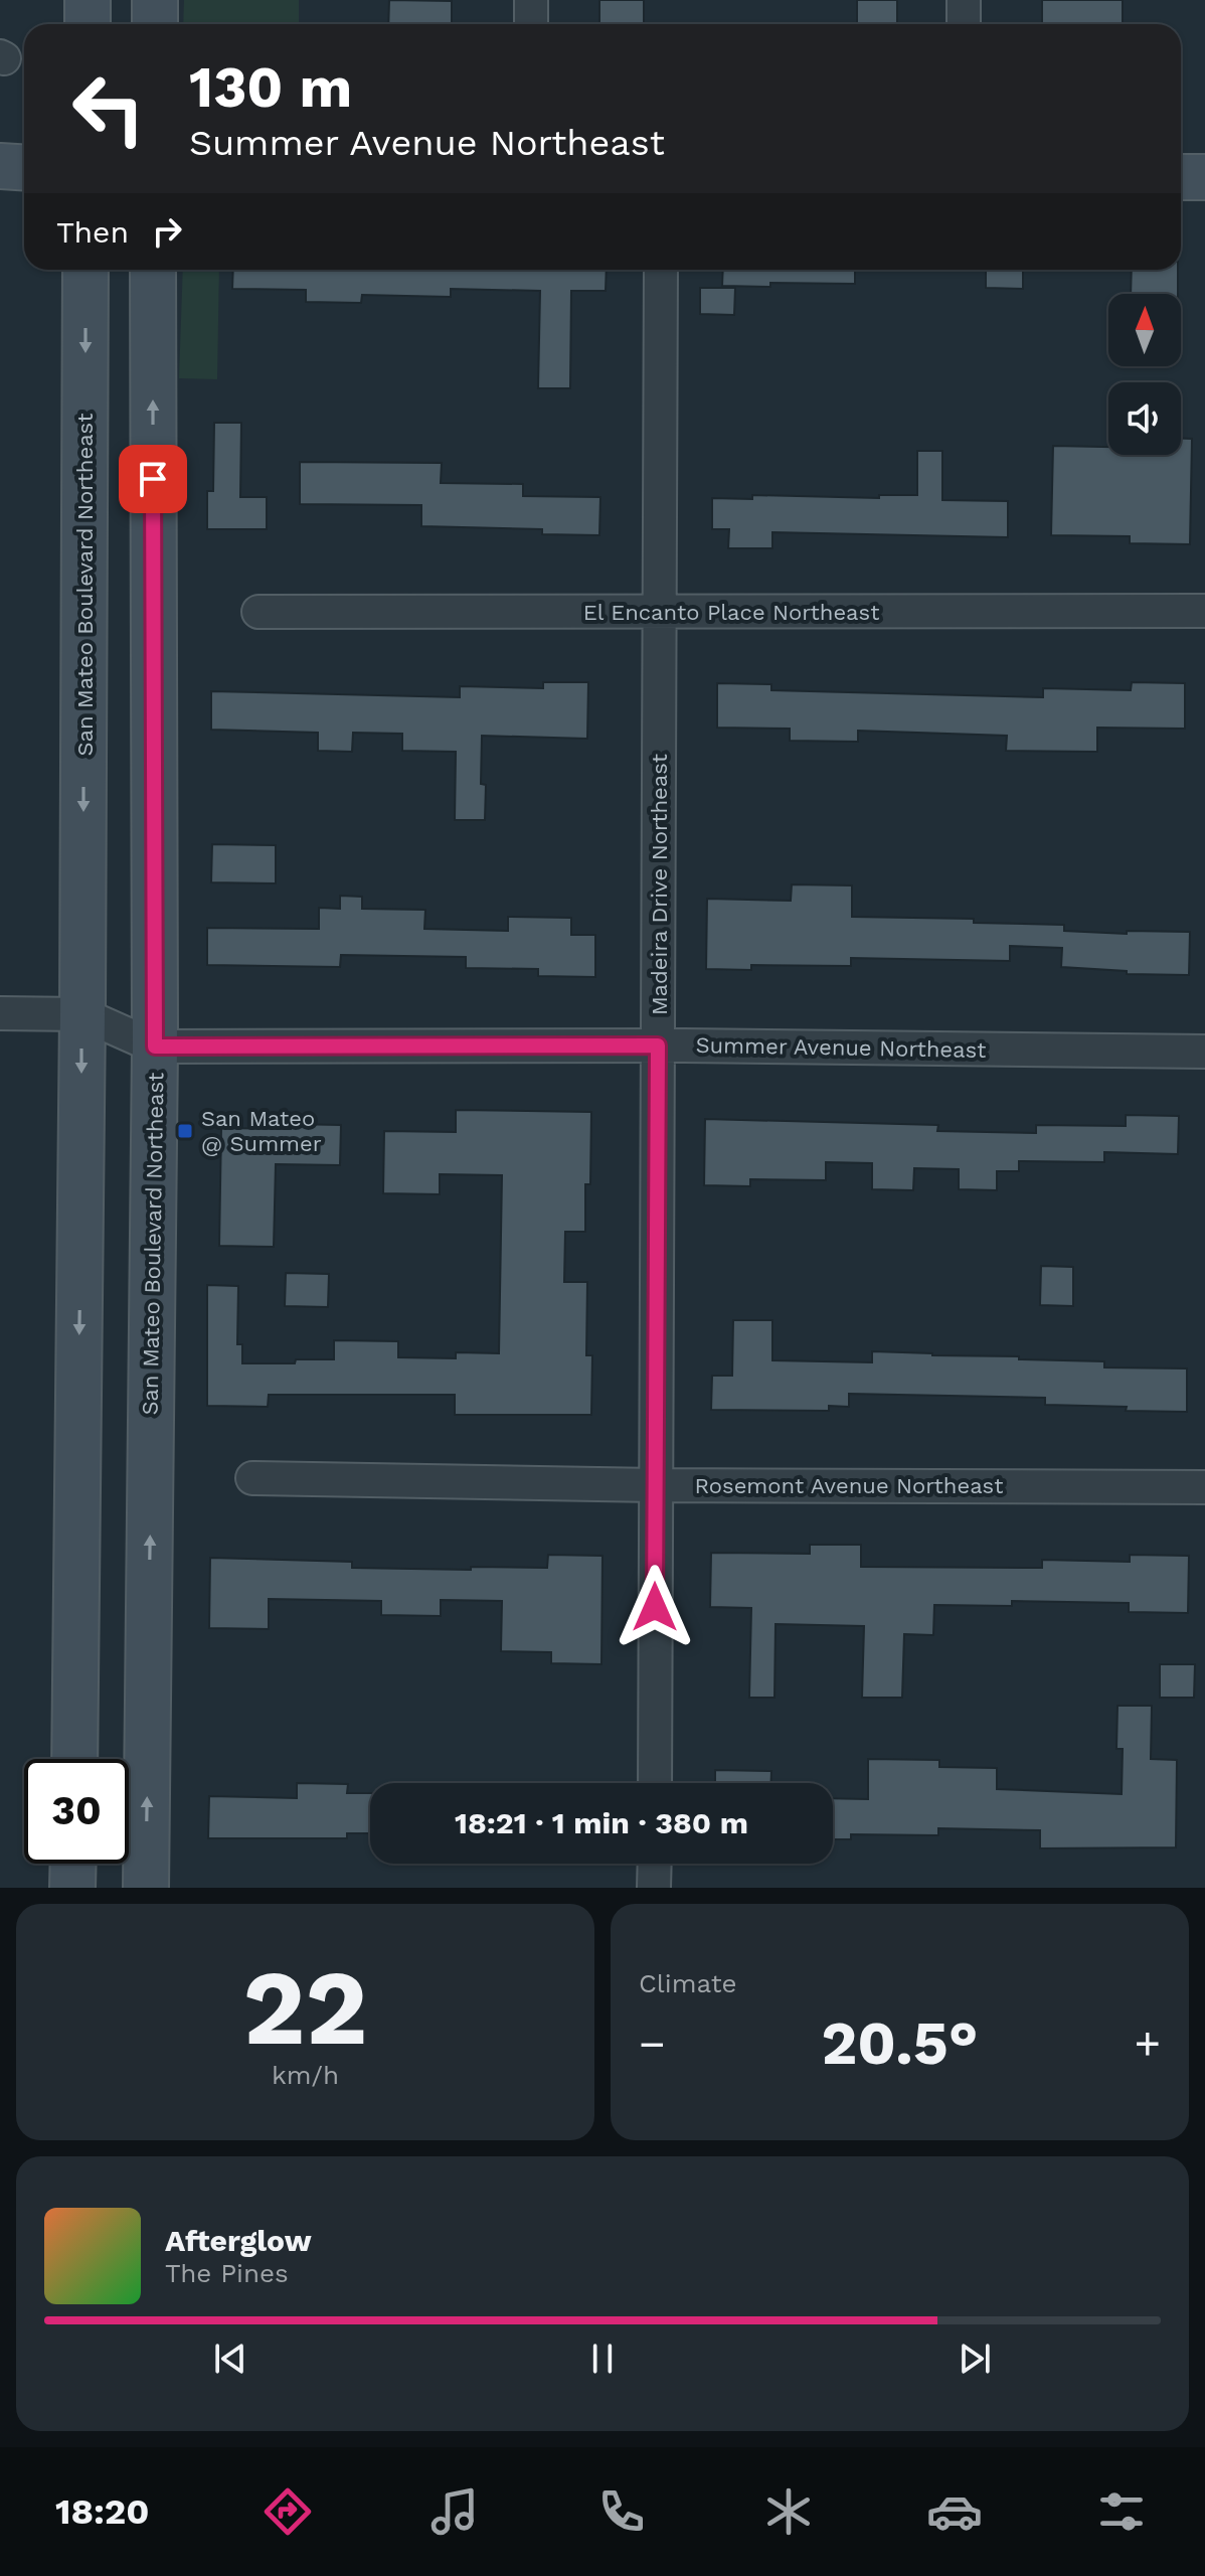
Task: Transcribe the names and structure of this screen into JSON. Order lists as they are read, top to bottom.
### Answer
{
  "streets": {
    "main road": ["San Mateo Boulevard Northeast"],
    "street": [
      "El Encanto Place Northeast",
      "Madeira Drive Northeast",
      "Summer Avenue Northeast",
      "Rosemont Avenue Northeast"
    ]
  },
  "crossings": [
    ["San Mateo Boulevard Northeast", "Summer Avenue Northeast"],
    ["El Encanto Place Northeast", "Madeira Drive Northeast"],
    ["Madeira Drive Northeast", "Summer Avenue Northeast"],
    ["Madeira Drive Northeast", "Rosemont Avenue Northeast"]
  ],
  "places": {
    "transit": ["San Mateo @ Summer"]
  },
  "north": "top",
  "page": {
    "turn": ["130 m", "Summer Avenue Northeast"],
    "then": "Then",
    "limit": "30",
    "trip": "18:21 · 1 min · 380 m",
    "tile": [
      ["22", "km/h"],
      "Climate"
    ],
    "heat": ["−", "20.5°", "+"],
    "song": ["Afterglow", "The Pines"],
    "tabs": "18:20"
  }
}
